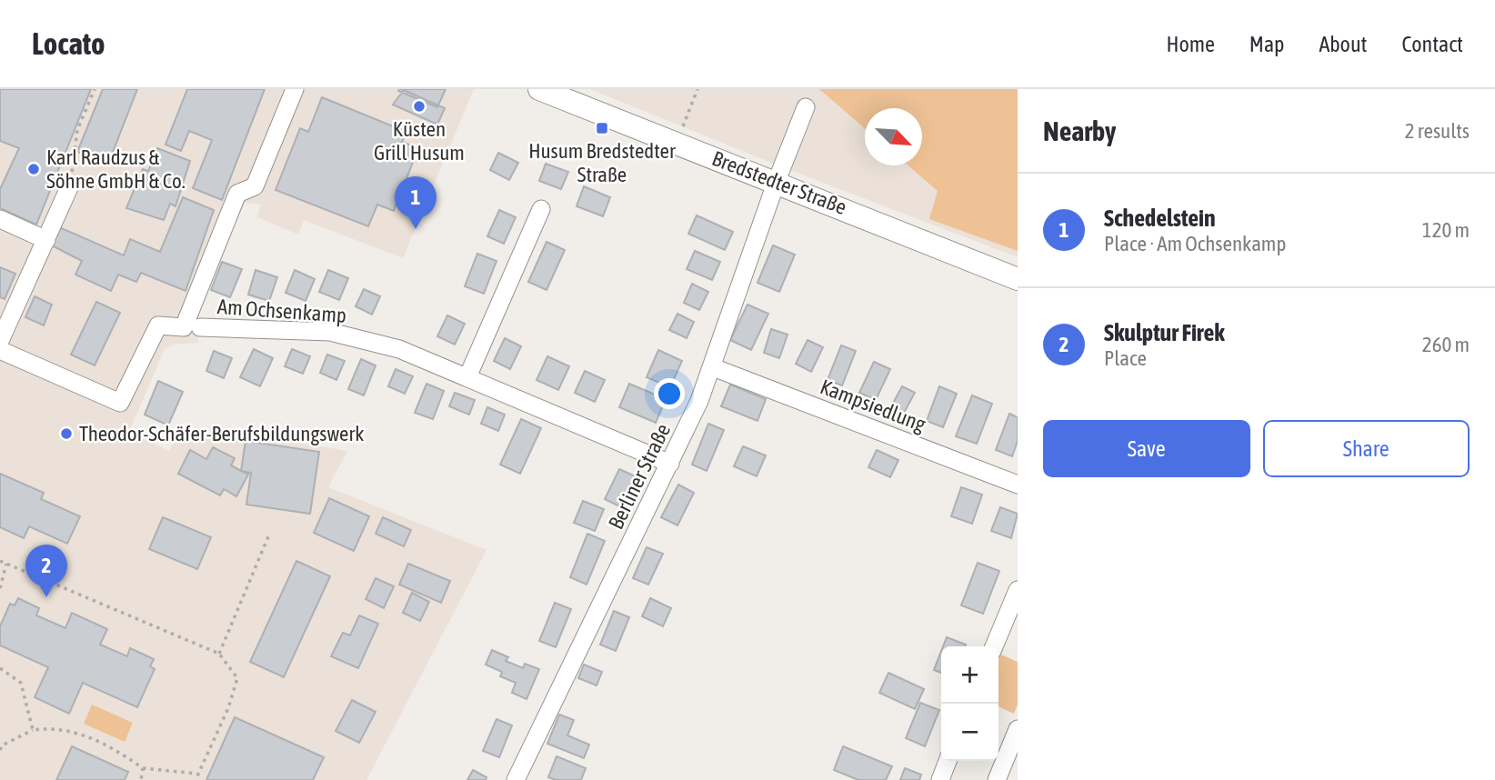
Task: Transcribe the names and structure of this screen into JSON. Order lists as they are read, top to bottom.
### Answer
{
  "streets": {
    "main road": ["Bredstedter Straße"],
    "street": ["Am Ochsenkamp", "Kampsiedlung", "Berliner Straße"]
  },
  "crossings": [
    ["Bredstedter Straße", "Berliner Straße"],
    ["Am Ochsenkamp", "Berliner Straße"],
    ["Kampsiedlung", "Berliner Straße"]
  ],
  "places": {
    "other": ["Küsten Grill Husum", "Karl Raudzus & Söhne GmbH & Co.", "Theodor-Schäfer-Berufsbildungswerk"],
    "transit": ["Husum Bredstedter Straße"]
  },
  "north": "bottom right",
  "page": {
    "header": "Locato",
    "nav": [
      "Home",
      "Map",
      "About",
      "Contact"
    ],
    "heading": ["Nearby", "2 results"],
    "list": [
      {
        "mark": "1",
        "name": "Schedelstein",
        "note": "Place · Am Ochsenkamp",
        "value": "120 m"
      },
      {
        "mark": "2",
        "name": "Skulptur Firek",
        "note": "Place",
        "value": "260 m"
      }
    ],
    "pins": ["1", "2"],
    "buttons": ["Save", "Share"],
    "map_buttons": ["+", "−"]
  }
}
